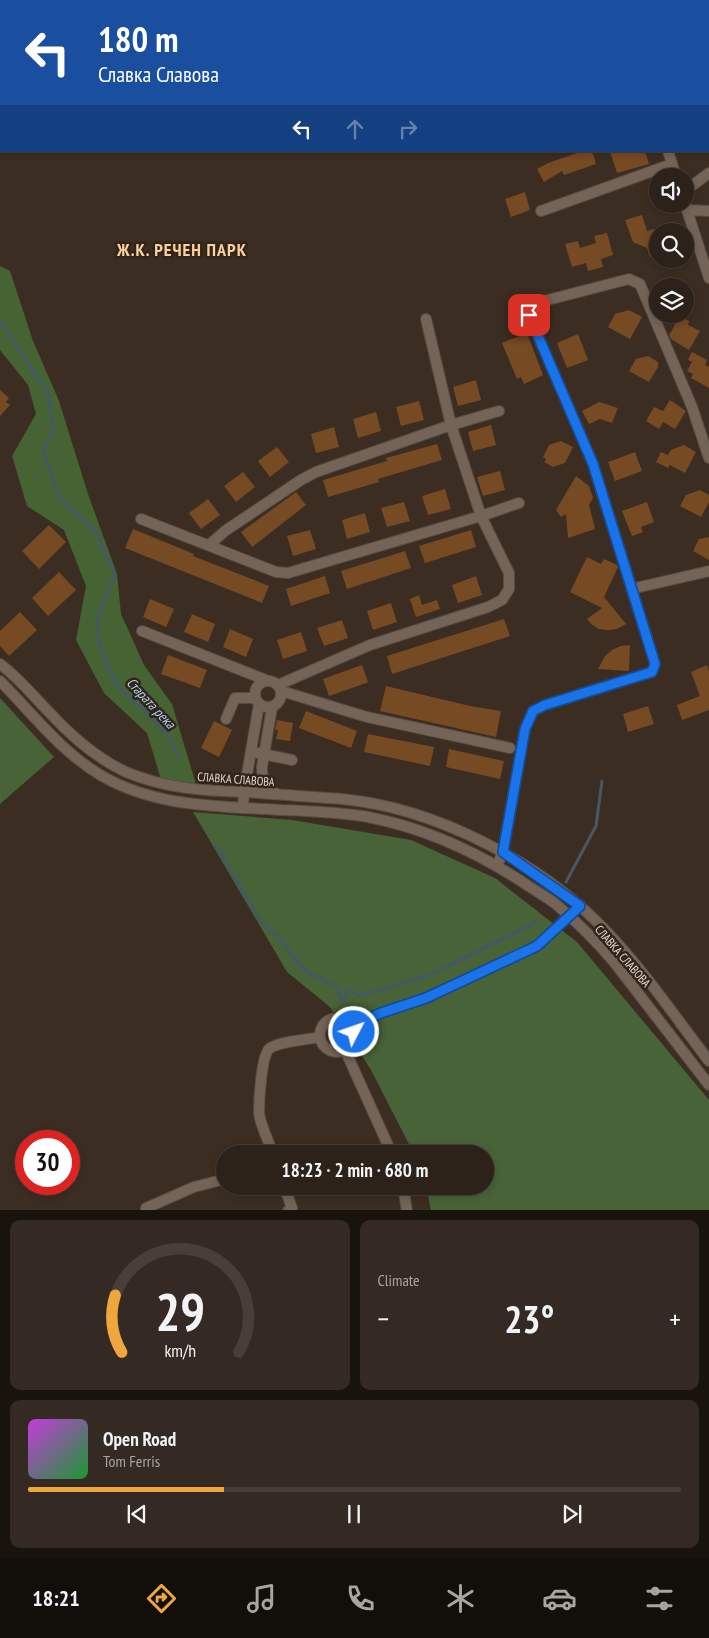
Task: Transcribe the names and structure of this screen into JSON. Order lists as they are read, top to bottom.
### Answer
{
  "streets": {
    "street": ["СЛАВКА СЛАВОВА"]
  },
  "districts": ["Ж.К. РЕЧЕН ПАРК"],
  "water": ["Старата река"],
  "page": {
    "turn": ["180 m", "Славка Славова"],
    "limit": "30",
    "trip": "18:23 · 2 min · 680 m",
    "tile": "Climate",
    "heat": ["−", "23°", "+"],
    "song": ["Open Road", "Tom Ferris"],
    "tabs": "18:21",
    "gauge": ["29", "km/h"]
  }
}
